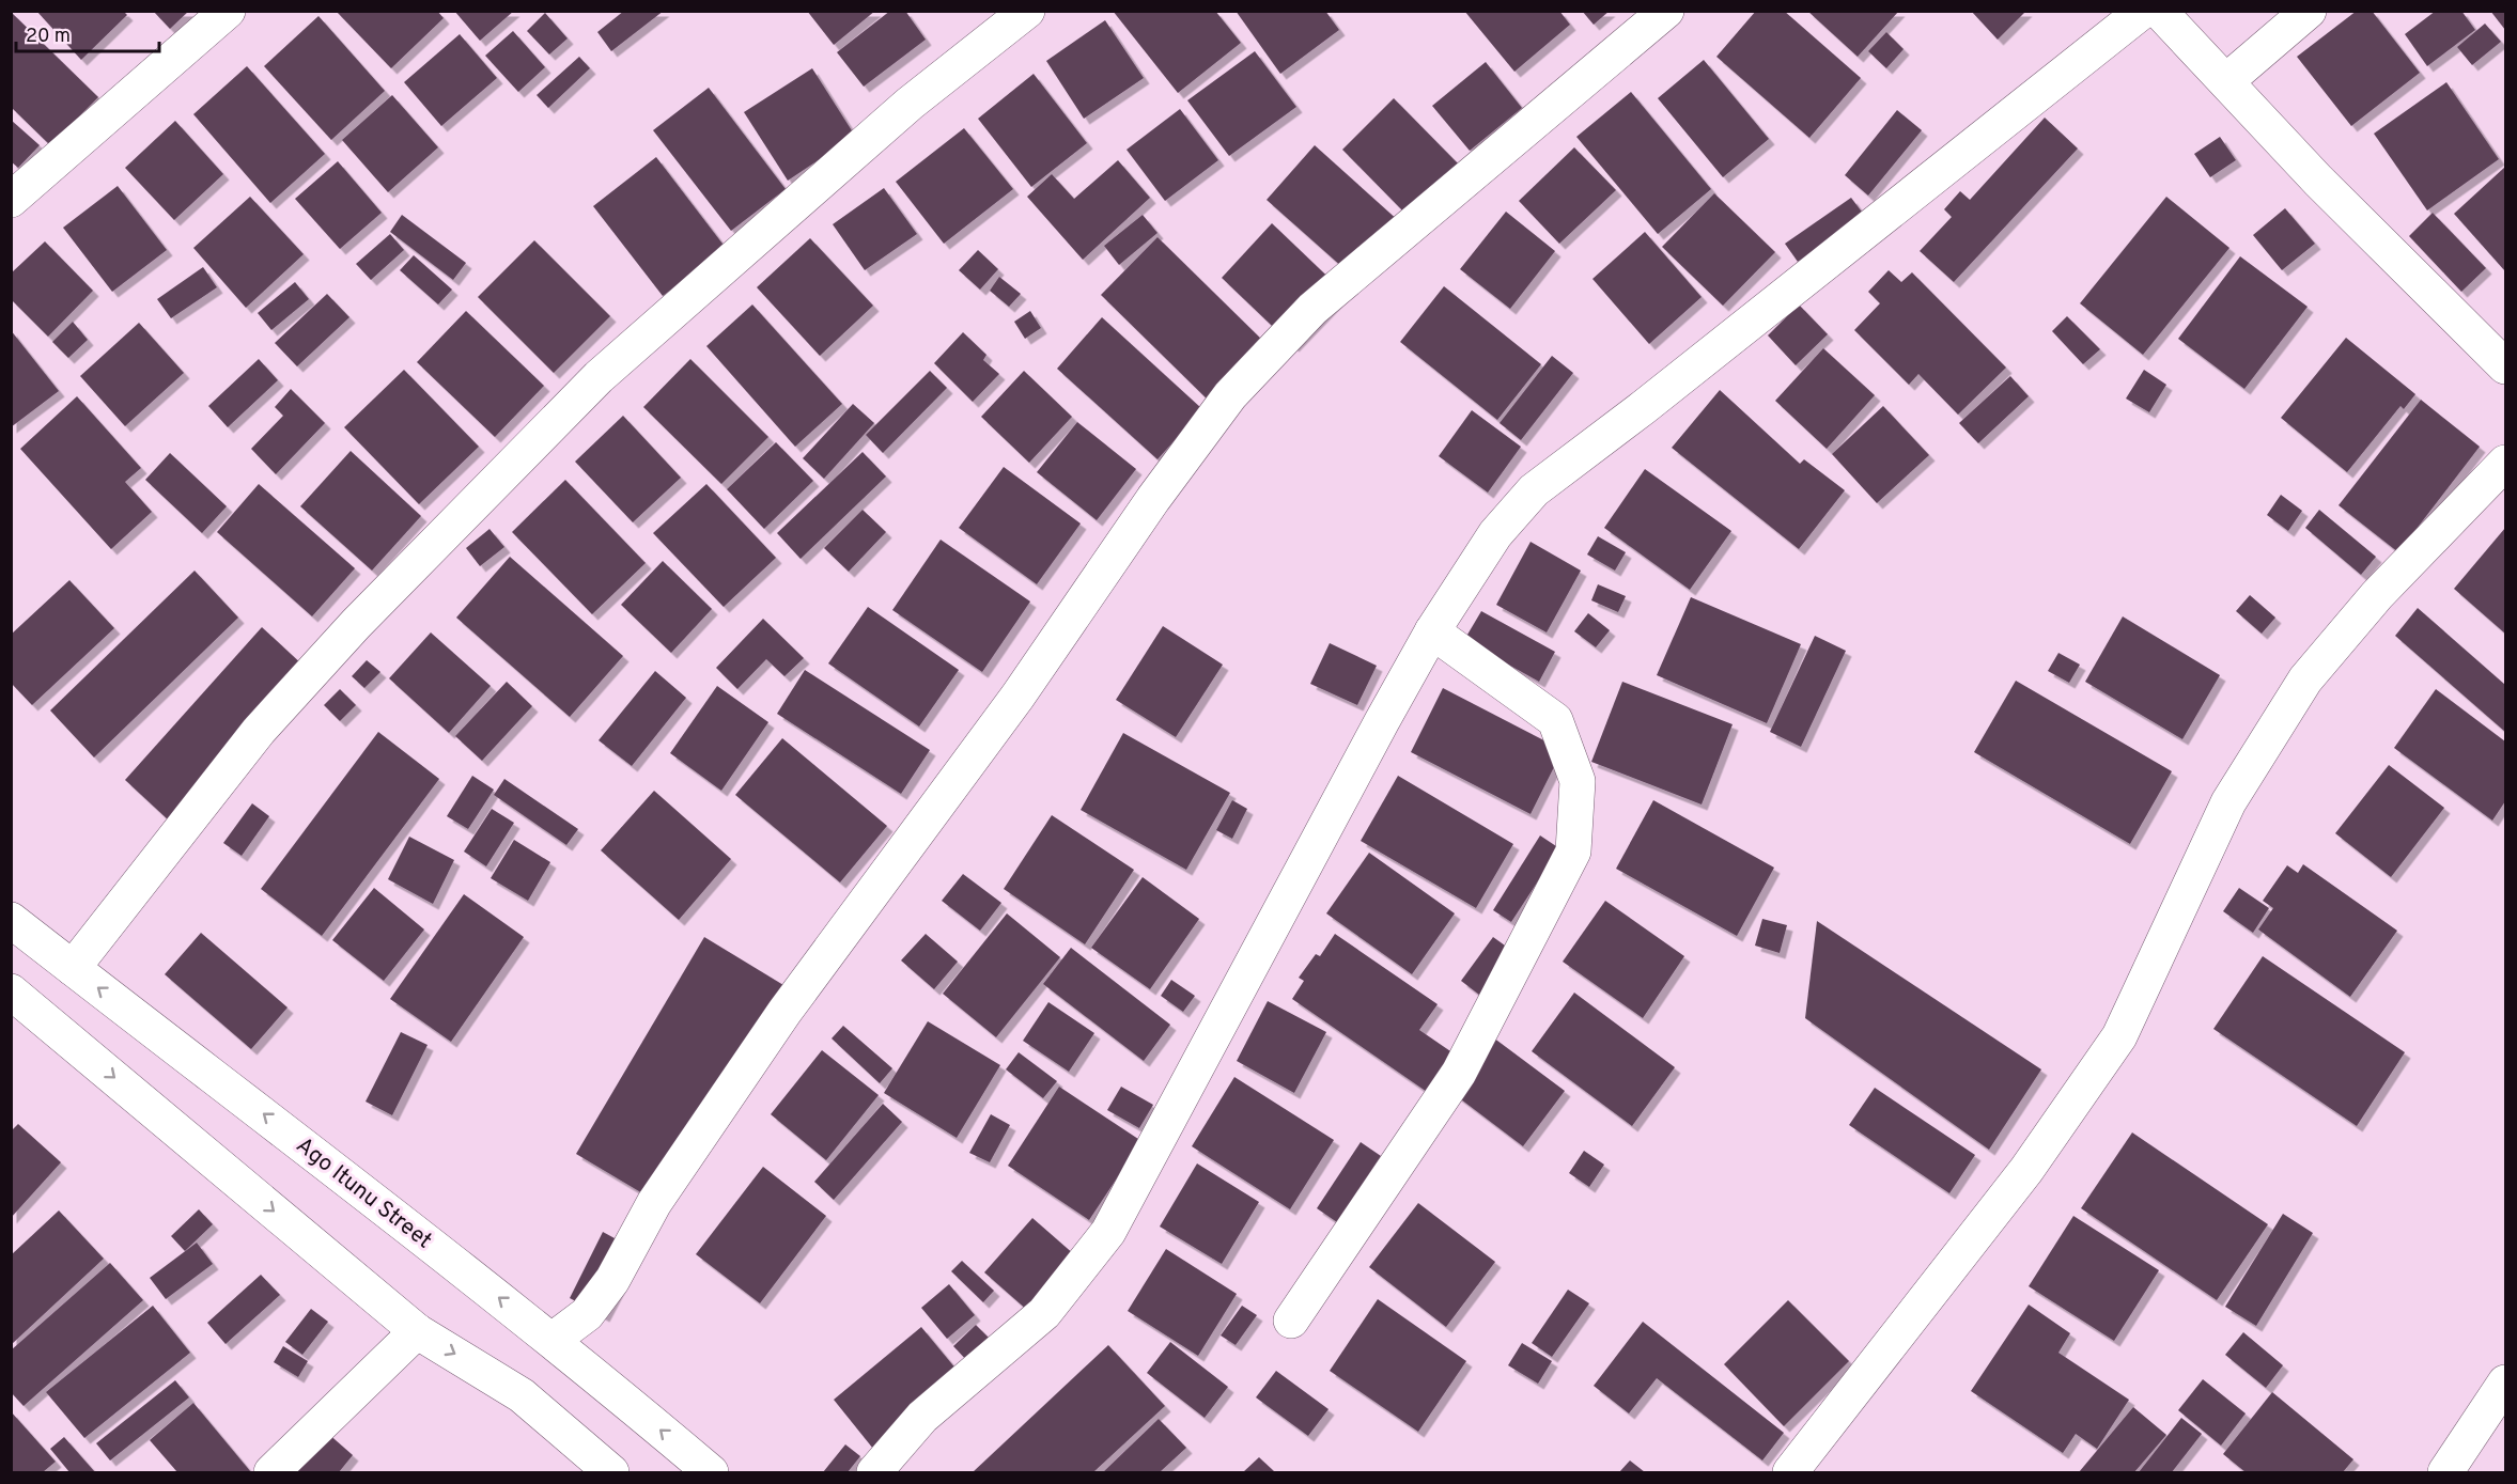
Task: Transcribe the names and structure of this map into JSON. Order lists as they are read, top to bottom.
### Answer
{
  "streets": {
    "street": ["Ago Itunu Street"]
  },
  "scale_bar": "20 m"
}
